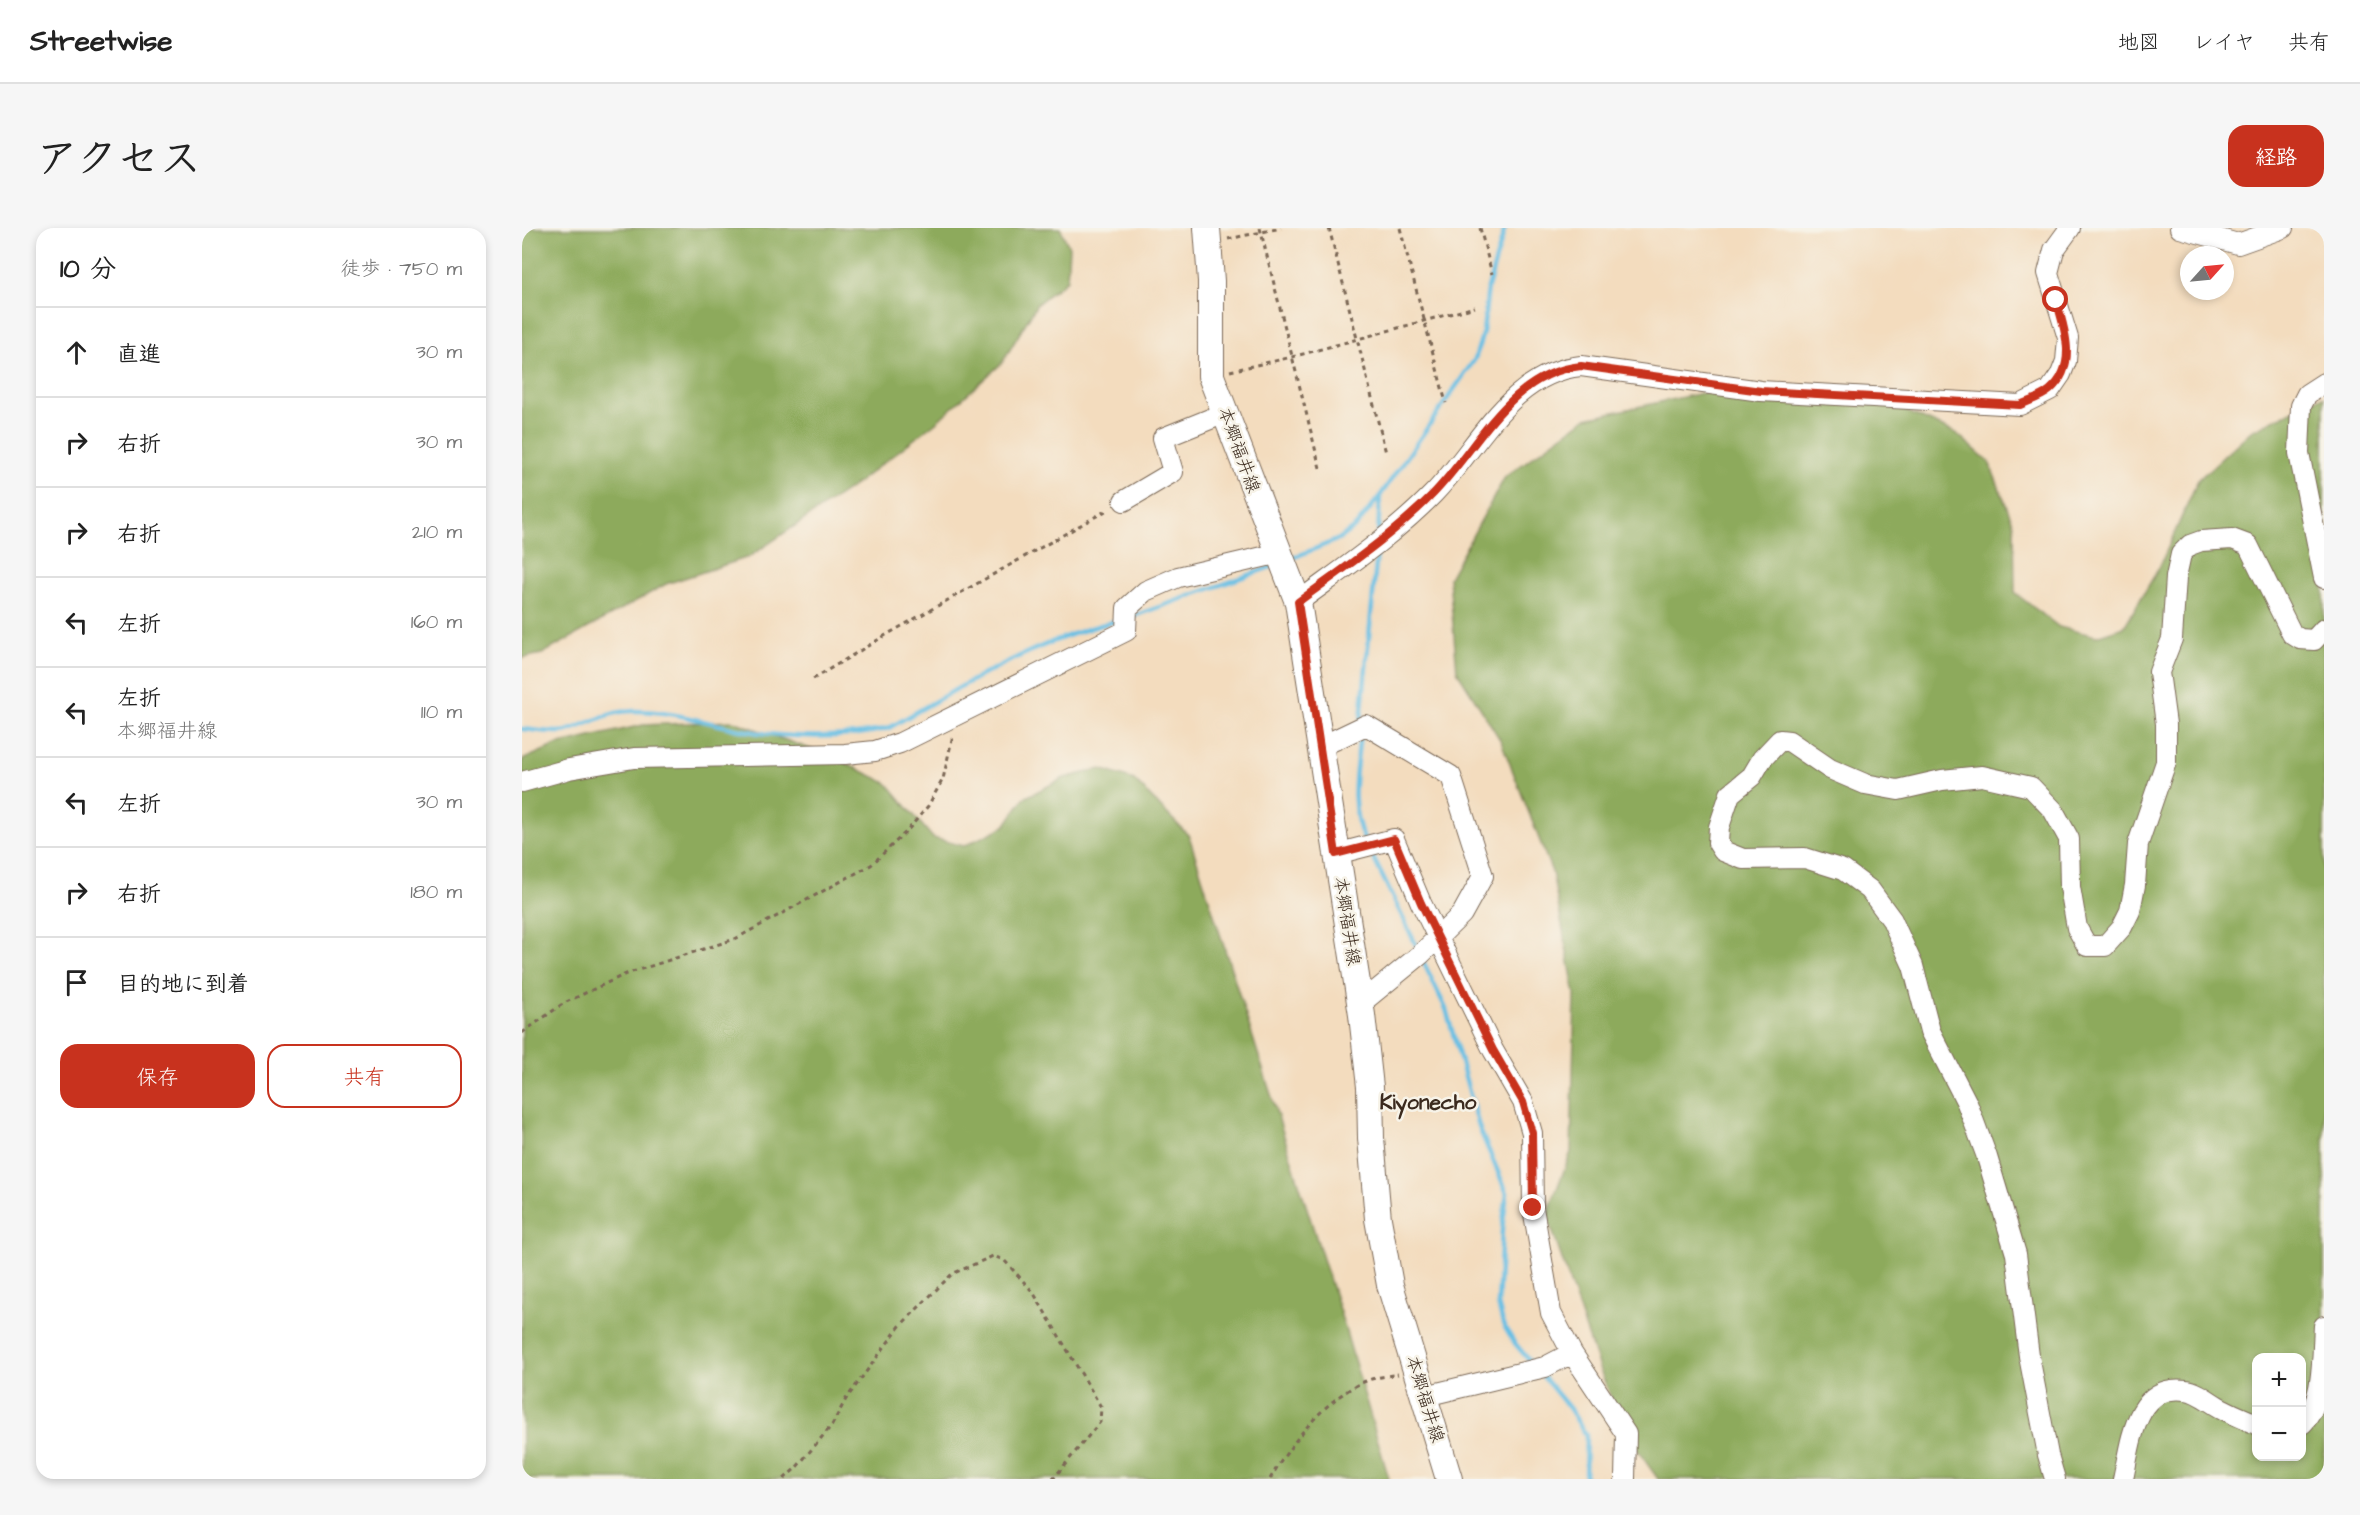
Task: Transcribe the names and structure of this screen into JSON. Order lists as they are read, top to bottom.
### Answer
{
  "streets": {
    "main road": ["本郷福井線"]
  },
  "districts": ["Kiyonecho"],
  "north": "top right",
  "page": {
    "header": "Streetwise",
    "nav": ["地図", "レイヤ", "共有"],
    "title": "アクセス",
    "buttons": [
      "経路",
      ["保存", "共有"]
    ],
    "heading": ["10 分", "徒歩 · 750 m"],
    "list": [
      ["直進", "30 m"],
      ["右折", "30 m"],
      ["右折", "210 m"],
      ["左折", "160 m"],
      ["左折", "本郷福井線", "110 m"],
      ["左折", "30 m"],
      ["右折", "180 m"],
      "目的地に到着"
    ],
    "map_buttons": ["+", "−"]
  }
}
